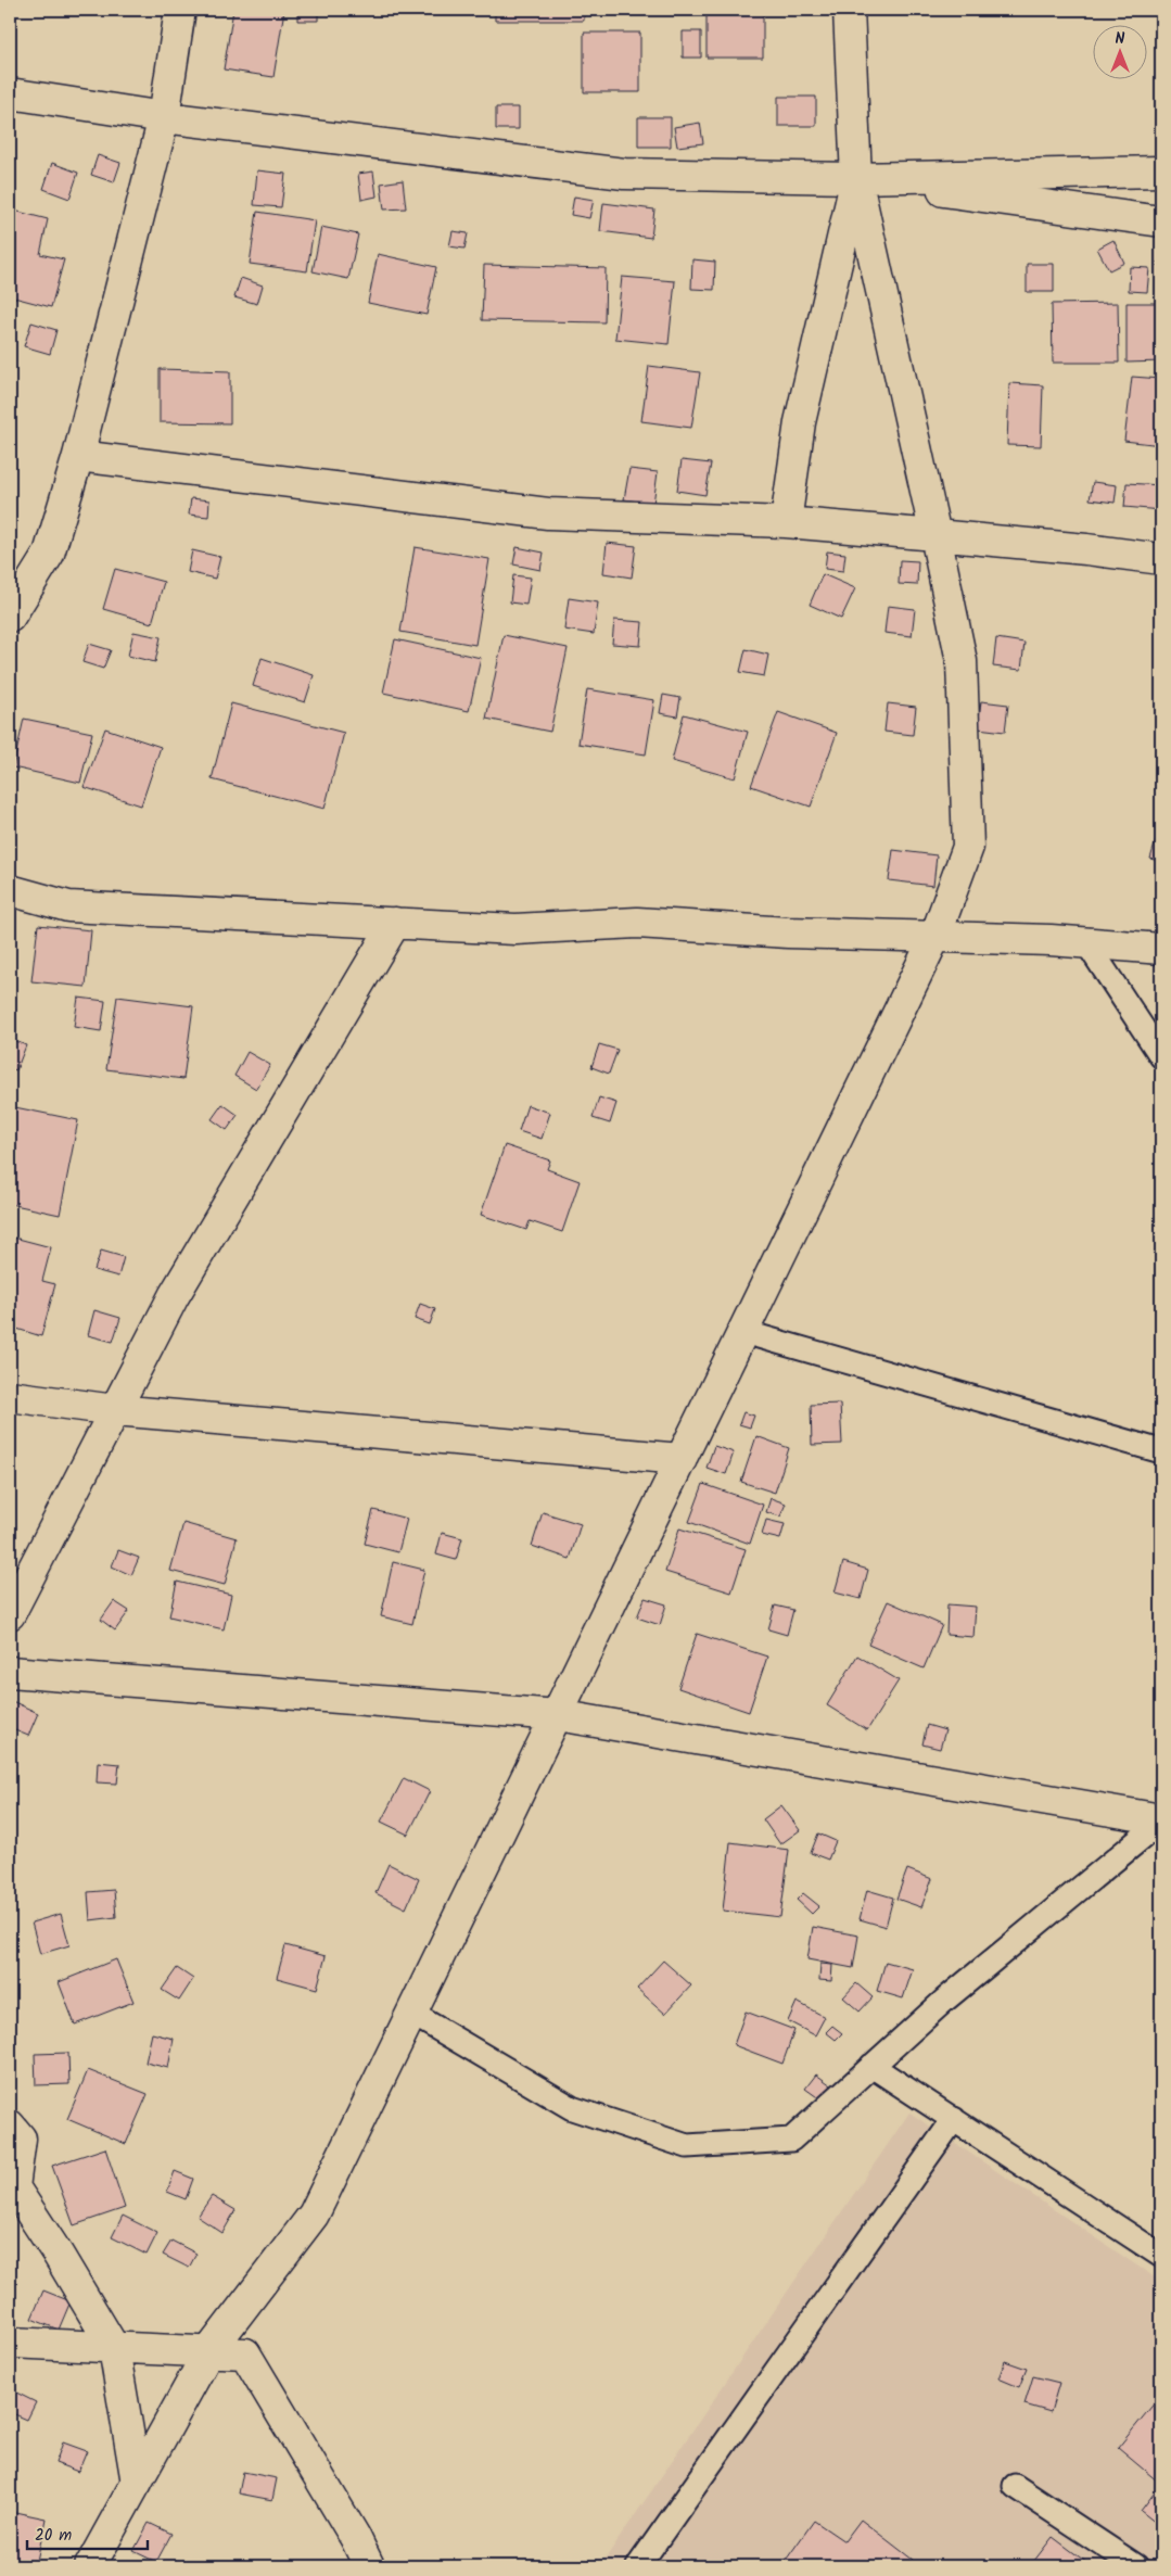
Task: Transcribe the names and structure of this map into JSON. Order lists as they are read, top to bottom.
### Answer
{
  "scale_bar": "20 m",
  "north": "top"
}
